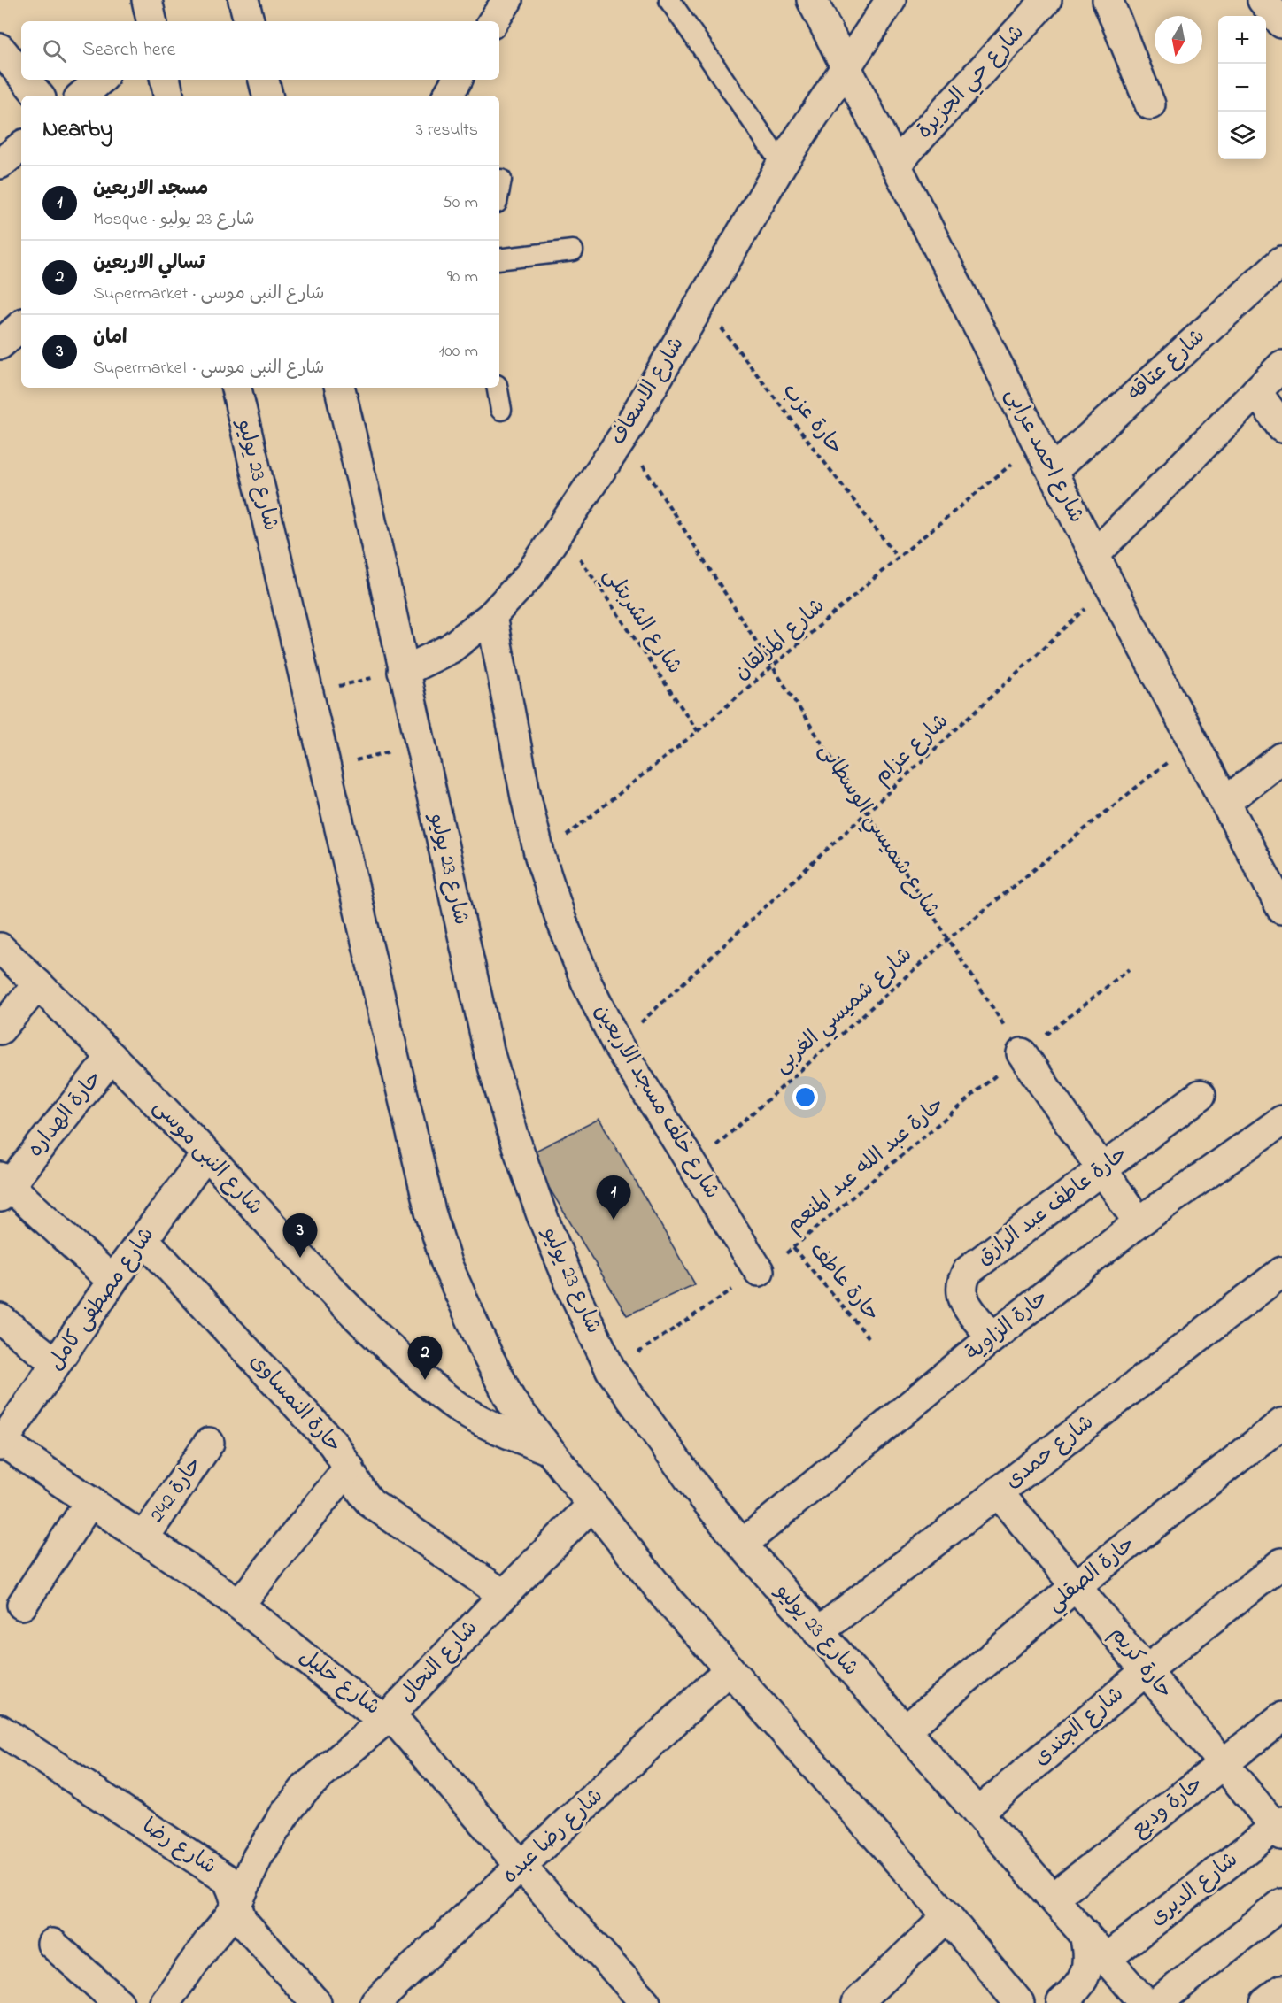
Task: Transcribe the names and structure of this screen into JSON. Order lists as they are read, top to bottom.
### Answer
{
  "streets": {
    "street": [
      "شارع حي الجزيرة",
      "شارع عتاقه",
      "شارع الاسعاف",
      "شارع احمد عرابى",
      "شارع 23 يوليو",
      "شارع خلف مسجد الاربعين",
      "حارة الهداره",
      "شارع النبى موسى",
      "حارة عاطف عبد الرازق",
      "شارع مصطفى كامل",
      "حارة الزاوية",
      "حارة النمساوى",
      "شارع حمدى",
      "حارة 242",
      "حارة الصقلي",
      "شارع النحال",
      "حارة كريم",
      "شارع خليل",
      "شارع الجندى",
      "حارة وديع",
      "شارع رضا عبده",
      "شارع رضا",
      "شارع الديرى"
    ],
    "path": [
      "حارة عزب",
      "شارع الشربتلي",
      "شارع المزلقان",
      "شارع عزام",
      "شارع شميسي الوسطانى",
      "شارع شميسي الغربى",
      "حارة عبد الله عبد المنعم",
      "حارة عاطف"
    ]
  },
  "crossings": [
    ["شارع حي الجزيرة", "شارع احمد عرابى"],
    ["شارع عتاقه", "شارع احمد عرابى"],
    ["شارع الاسعاف", "حارة عزب"],
    ["شارع الاسعاف", "شارع احمد عرابى"],
    ["شارع الاسعاف", "شارع 23 يوليو"],
    ["شارع الاسعاف", "شارع الشربتلي"],
    ["شارع الاسعاف", "شارع شميسي الوسطانى"],
    ["شارع الاسعاف", "شارع خلف مسجد الاربعين"],
    ["حارة عزب", "شارع المزلقان"],
    ["شارع احمد عرابى", "شارع المزلقان"],
    ["شارع احمد عرابى", "شارع عزام"],
    ["شارع احمد عرابى", "شارع شميسي الغربى"],
    ["شارع 23 يوليو", "شارع النبى موسى"],
    ["شارع 23 يوليو", "حارة عبد الله عبد المنعم"],
    ["شارع 23 يوليو", "حارة الزاوية"],
    ["شارع 23 يوليو", "شارع حمدى"],
    ["شارع 23 يوليو", "حارة الصقلي"],
    ["شارع 23 يوليو", "شارع النحال"],
    ["شارع 23 يوليو", "شارع الجندى"],
    ["شارع 23 يوليو", "حارة وديع"],
    ["شارع 23 يوليو", "شارع رضا عبده"],
    ["شارع 23 يوليو", "شارع الديرى"],
    ["شارع الشربتلي", "شارع المزلقان"],
    ["شارع المزلقان", "شارع شميسي الوسطانى"],
    ["شارع المزلقان", "شارع خلف مسجد الاربعين"],
    ["شارع عزام", "شارع شميسي الوسطانى"],
    ["شارع عزام", "شارع خلف مسجد الاربعين"],
    ["شارع شميسي الوسطانى", "شارع شميسي الغربى"],
    ["شارع شميسي الوسطانى", "حارة عبد الله عبد المنعم"],
    ["شارع شميسي الغربى", "شارع خلف مسجد الاربعين"],
    ["شارع خلف مسجد الاربعين", "حارة عبد الله عبد المنعم"],
    ["حارة الهداره", "شارع النبى موسى"],
    ["شارع النبى موسى", "شارع مصطفى كامل"],
    ["حارة عبد الله عبد المنعم", "حارة عاطف"],
    ["حارة عاطف عبد الرازق", "حارة الزاوية"],
    ["شارع مصطفى كامل", "حارة النمساوى"],
    ["شارع مصطفى كامل", "شارع خليل"],
    ["حارة النمساوى", "شارع النحال"],
    ["شارع حمدى", "حارة كريم"],
    ["حارة 242", "شارع خليل"],
    ["حارة الصقلي", "حارة كريم"],
    ["شارع النحال", "شارع خليل"],
    ["شارع النحال", "شارع رضا"],
    ["حارة كريم", "شارع الجندى"],
    ["حارة كريم", "حارة وديع"],
    ["حارة كريم", "شارع الديرى"],
    ["شارع خليل", "شارع رضا عبده"]
  ],
  "north": "bottom",
  "page": {
    "map_buttons": ["+", "−"],
    "search": "Search here",
    "heading": ["Nearby", "3 results"],
    "list": [
      {
        "mark": "1",
        "name": "مسجد الاربعين",
        "note": "Mosque · شارع 23 يوليو",
        "value": "50 m"
      },
      {
        "mark": "2",
        "name": "تسالي الاربعين",
        "note": "Supermarket · شارع النبى موسى",
        "value": "90 m"
      },
      {
        "mark": "3",
        "name": "امان",
        "note": "Supermarket · شارع النبى موسى",
        "value": "100 m"
      }
    ],
    "pins": ["1", "3", "2"]
  }
}
